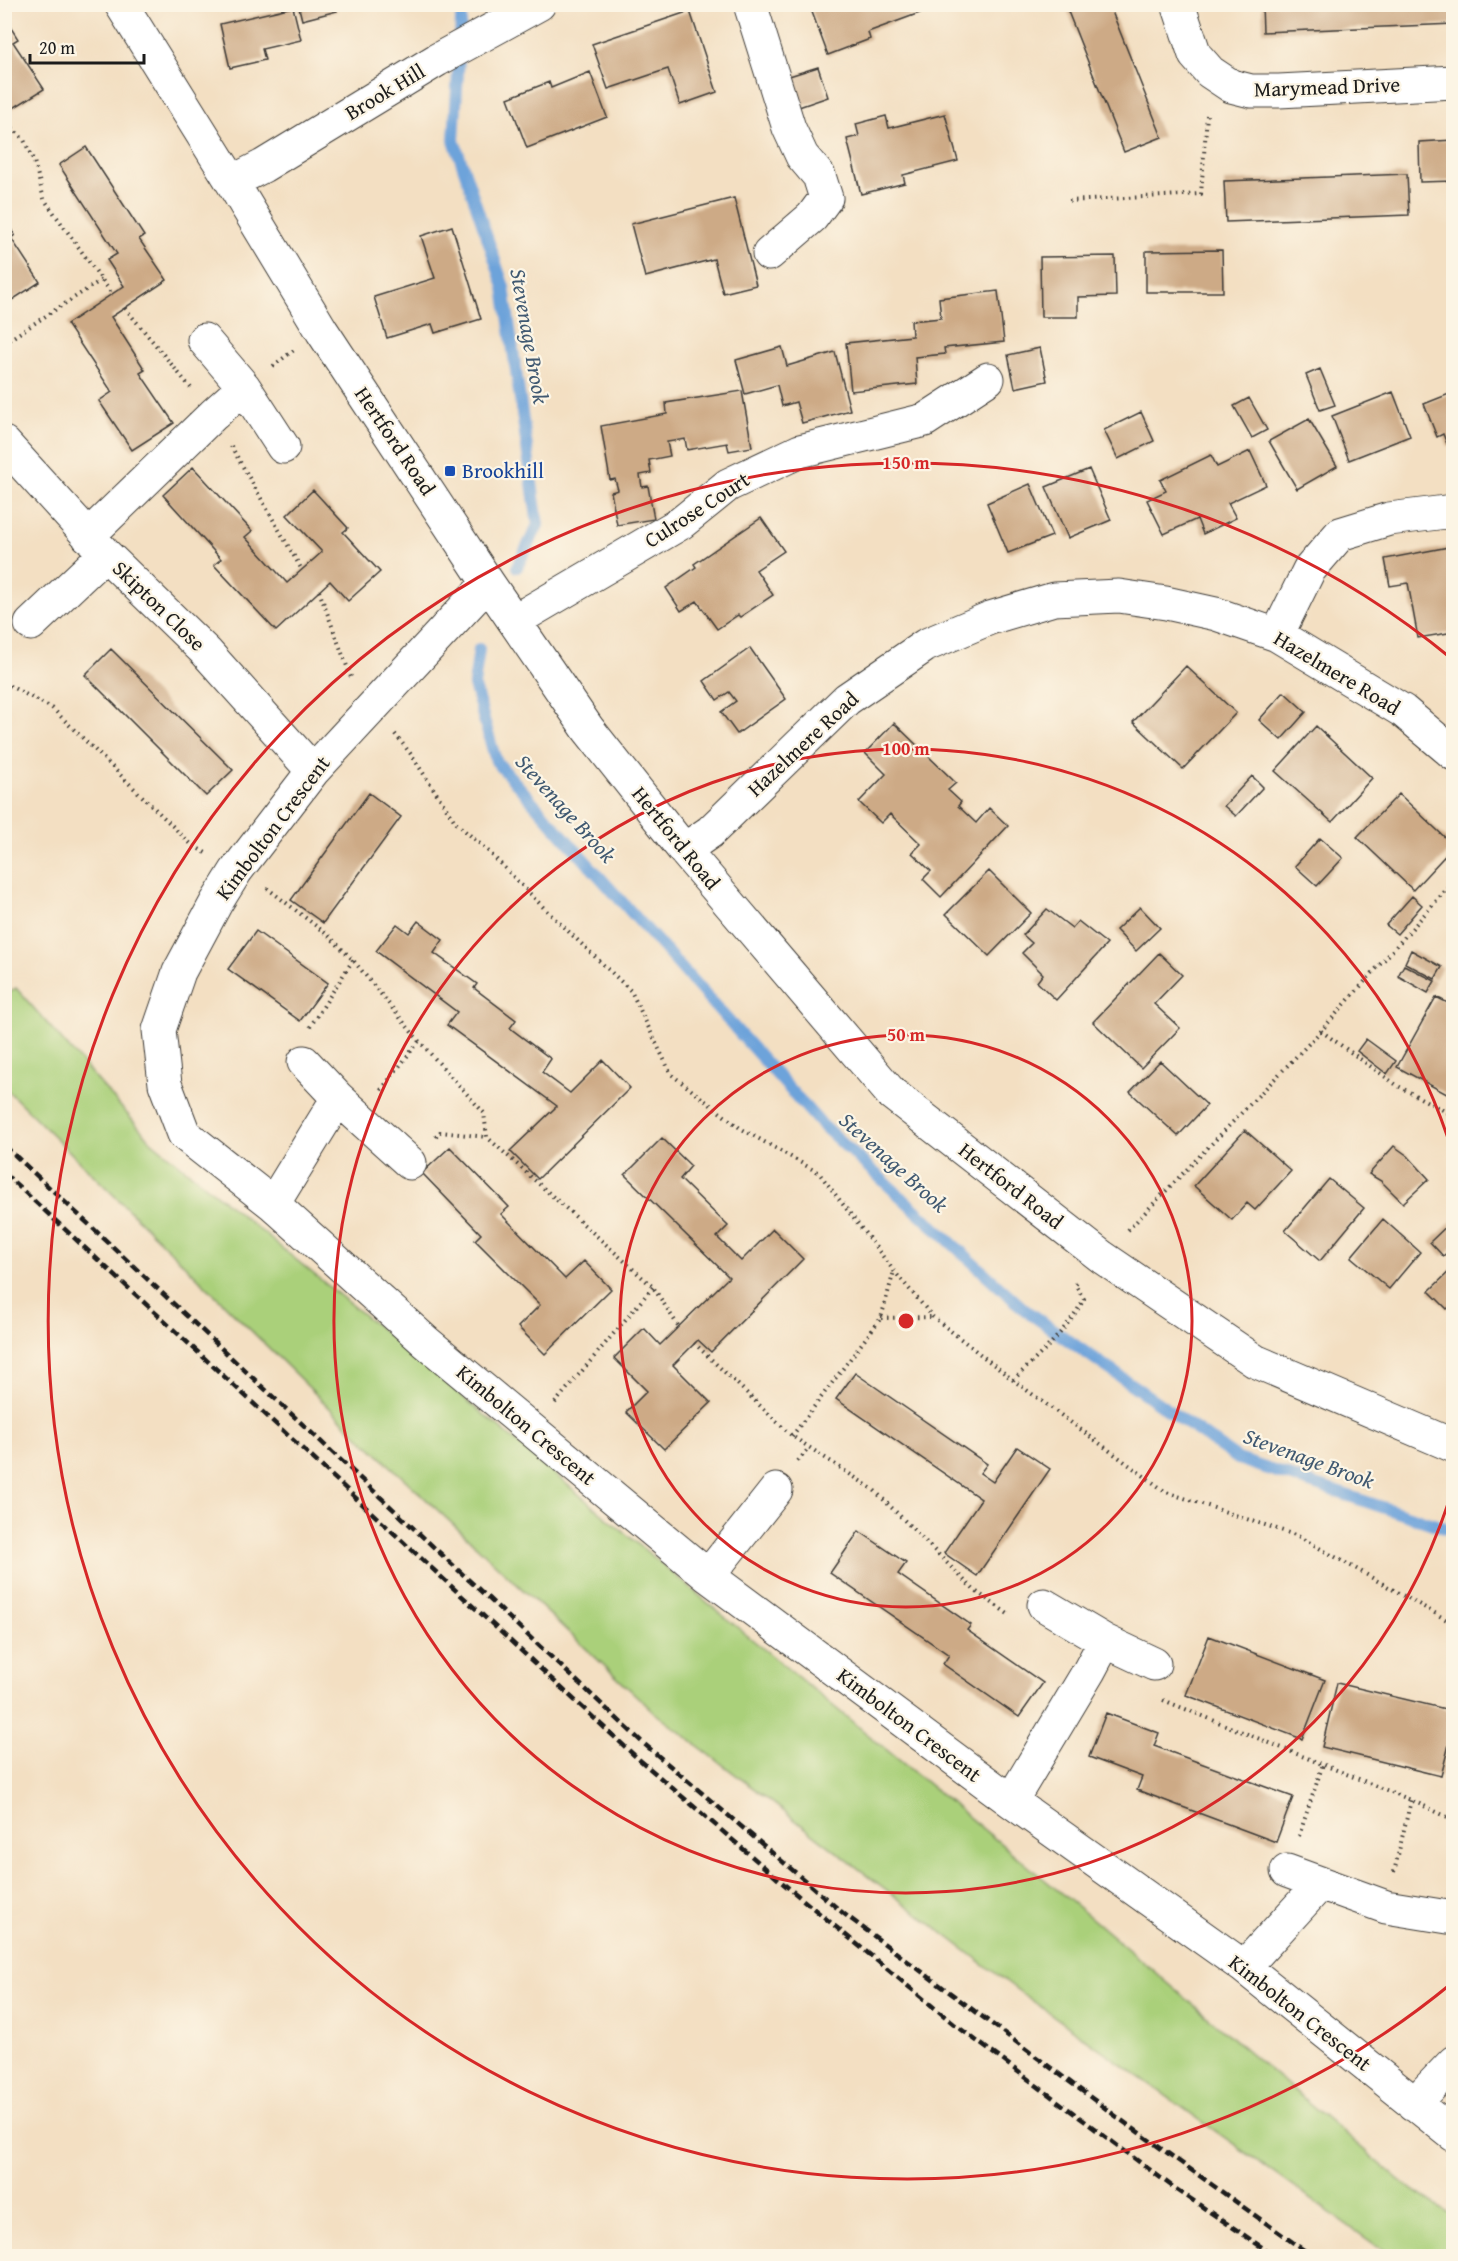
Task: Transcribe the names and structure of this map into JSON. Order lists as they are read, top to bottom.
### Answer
{
  "streets": {
    "street": [
      "Marymead Drive",
      "Brook Hill",
      "Hertford Road",
      "Culrose Court",
      "Skipton Close",
      "Hazelmere Road",
      "Kimbolton Crescent"
    ]
  },
  "crossings": [
    ["Brook Hill", "Hertford Road"],
    ["Hertford Road", "Culrose Court"],
    ["Hertford Road", "Hazelmere Road"],
    ["Hertford Road", "Kimbolton Crescent"],
    ["Skipton Close", "Kimbolton Crescent"]
  ],
  "water": ["Stevenage Brook"],
  "places": {
    "transit": ["Brookhill"]
  },
  "scale_bar": "20 m",
  "rings": ["150 m", "100 m", "50 m"]
}
